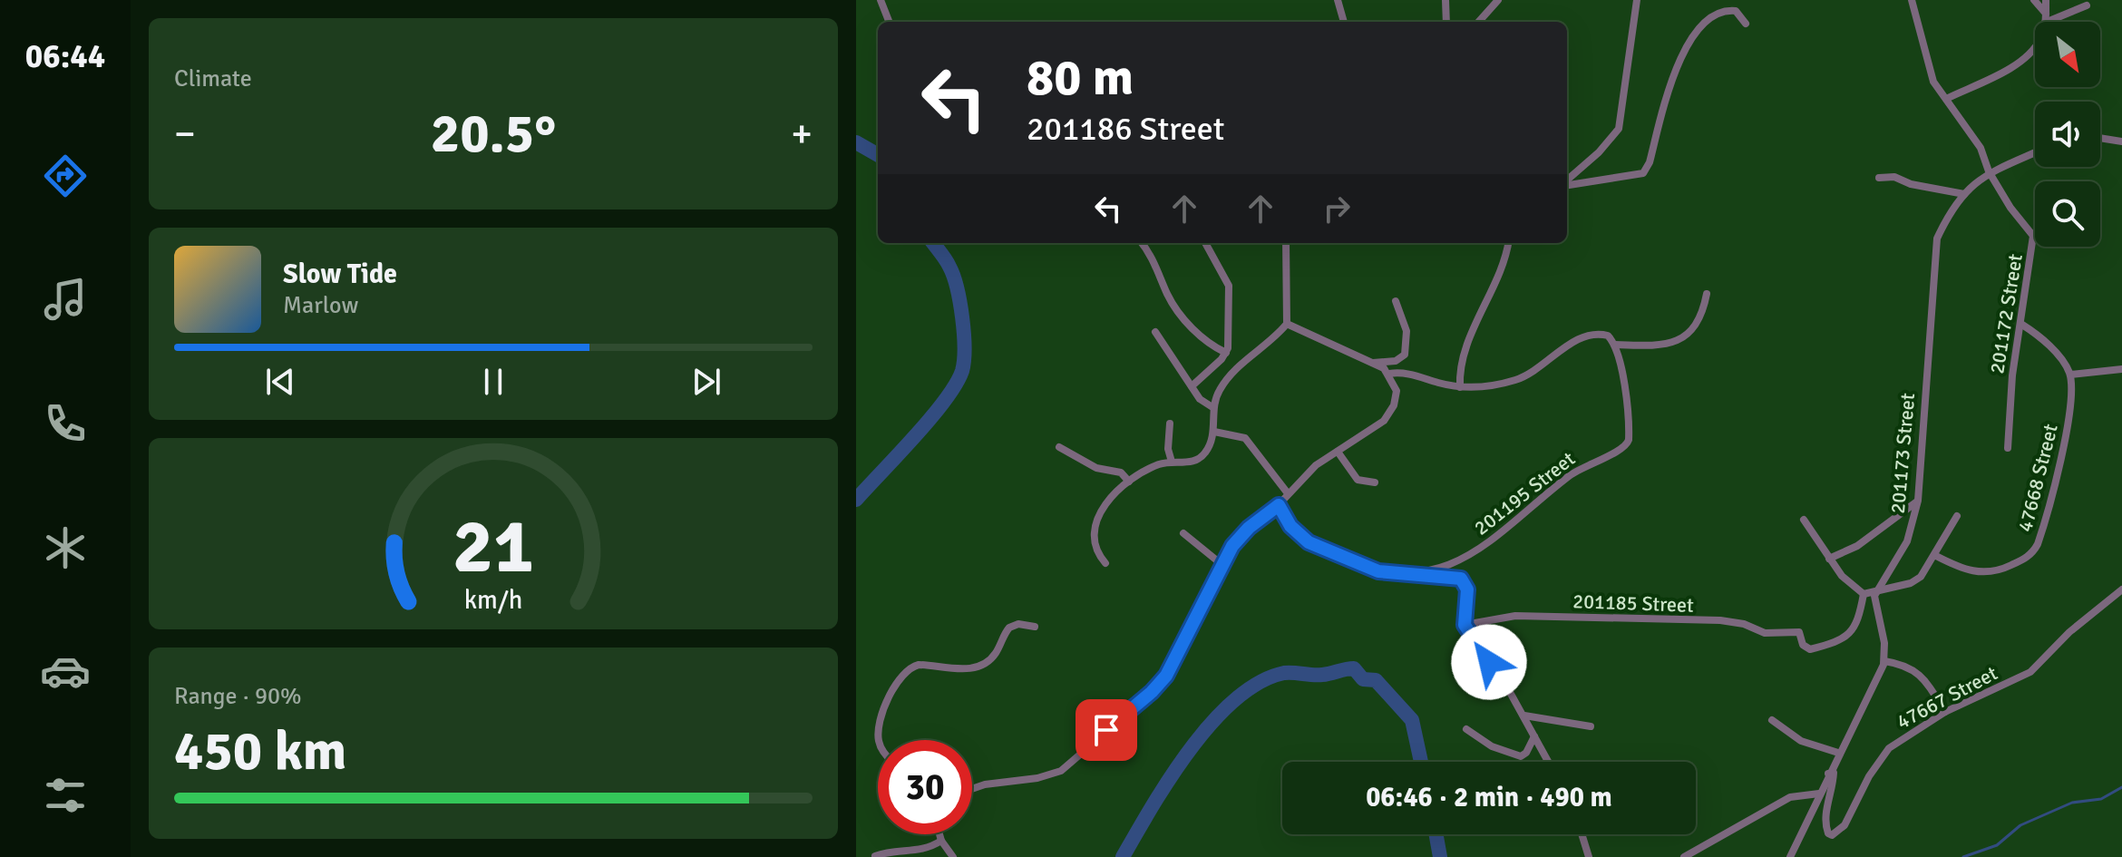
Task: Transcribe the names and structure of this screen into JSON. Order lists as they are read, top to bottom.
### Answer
{
  "streets": {
    "street": [
      "201172 Street",
      "201173 Street",
      "47668 Street",
      "201195 Street",
      "201185 Street",
      "47667 Street"
    ]
  },
  "crossings": [
    ["201172 Street", "201173 Street"]
  ],
  "north": "bottom right",
  "page": {
    "tabs": "06:44",
    "tile": [
      "Climate",
      ["Range · 90%", "450 km"]
    ],
    "turn": ["80 m", "201186 Street"],
    "heat": ["−", "20.5°", "+"],
    "song": ["Slow Tide", "Marlow"],
    "limit": "30",
    "trip": "06:46 · 2 min · 490 m",
    "gauge": ["21", "km/h"]
  }
}
